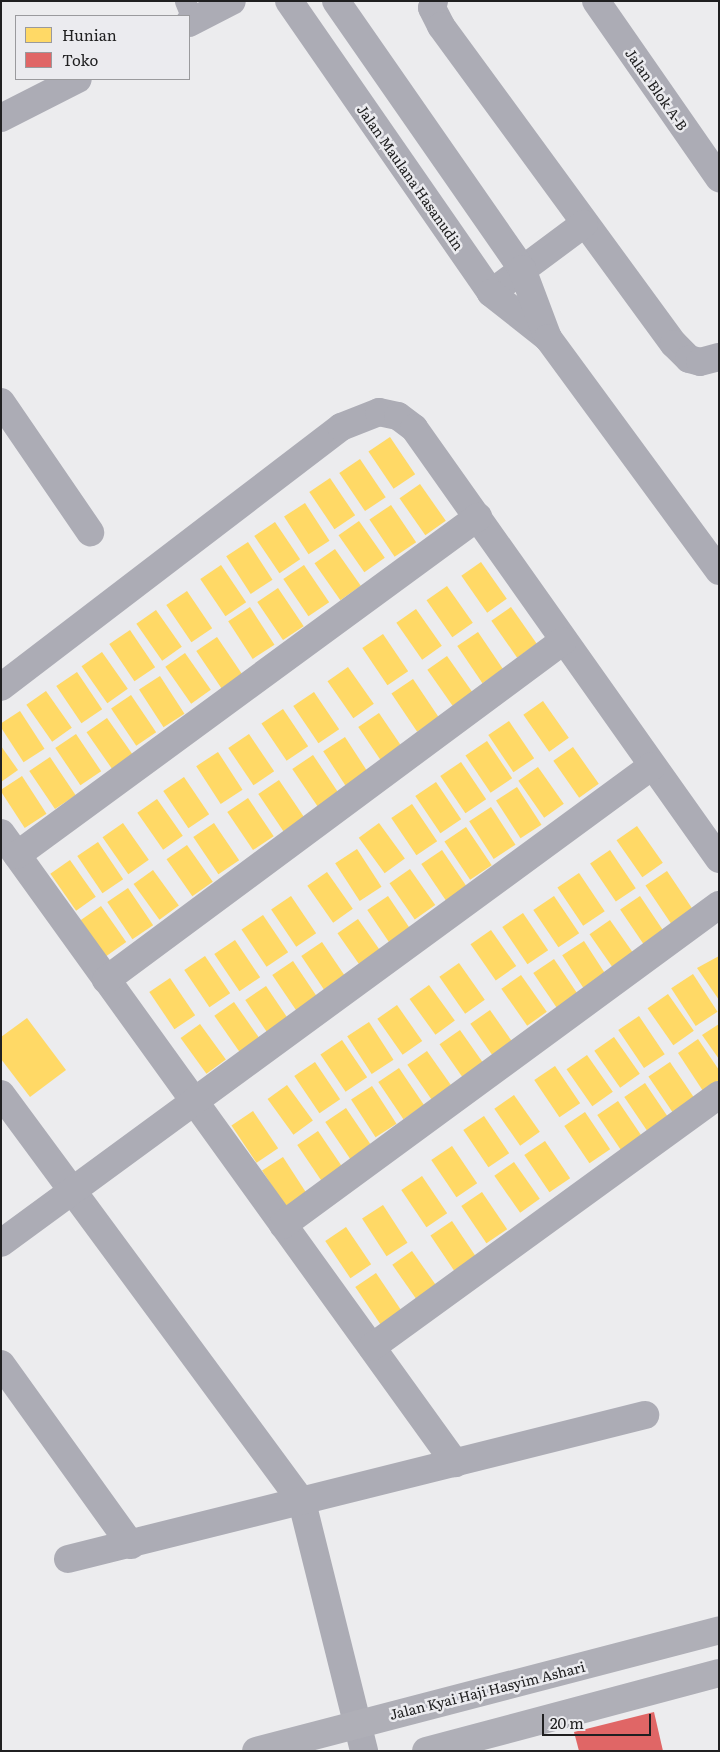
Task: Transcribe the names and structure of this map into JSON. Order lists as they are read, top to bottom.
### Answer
{
  "streets": {
    "main road": ["Jalan Kyai Haji Hasyim Ashari"],
    "street": ["Jalan Blok A-B", "Jalan Maulana Hasanudin"]
  },
  "legend": ["Hunian", "Toko"],
  "scale_bar": "20 m"
}
